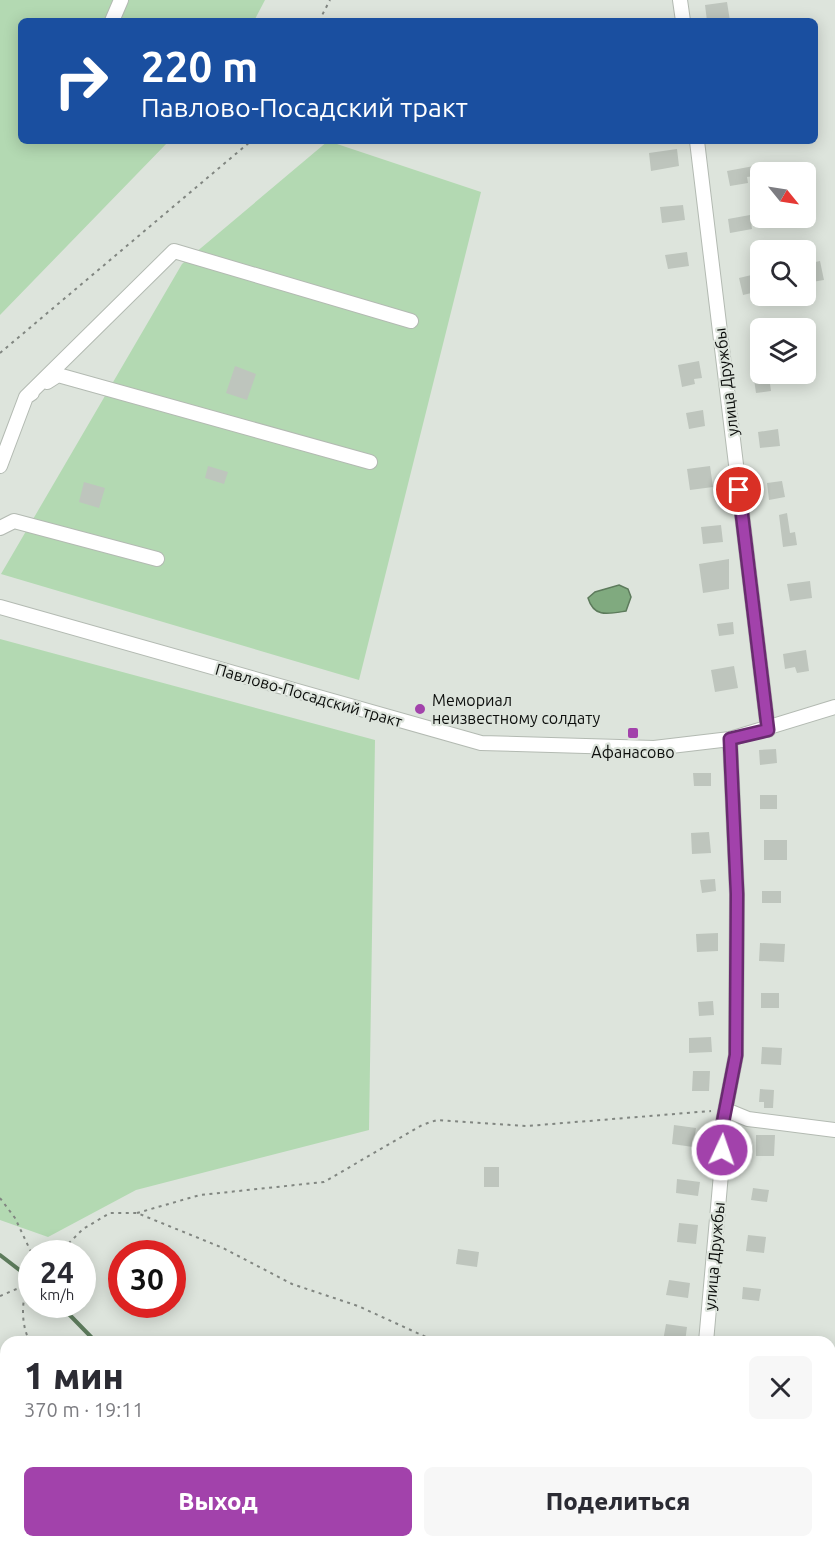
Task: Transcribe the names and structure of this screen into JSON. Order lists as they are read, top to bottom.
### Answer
{
  "streets": {
    "street": ["улица Дружбы", "Павлово-Посадский тракт"]
  },
  "crossings": [
    ["улица Дружбы", "Павлово-Посадский тракт"]
  ],
  "places": {
    "other": ["Мемориал неизвестному солдату"],
    "transit": ["Афанасово"]
  },
  "north": "bottom right",
  "page": {
    "turn": ["220 m", "Павлово-Посадский тракт"],
    "speed": "24 km/h",
    "limit": "30",
    "heading": ["1 мин", "370 m · 19:11"],
    "buttons": ["Выход", "Поделиться"]
  }
}
